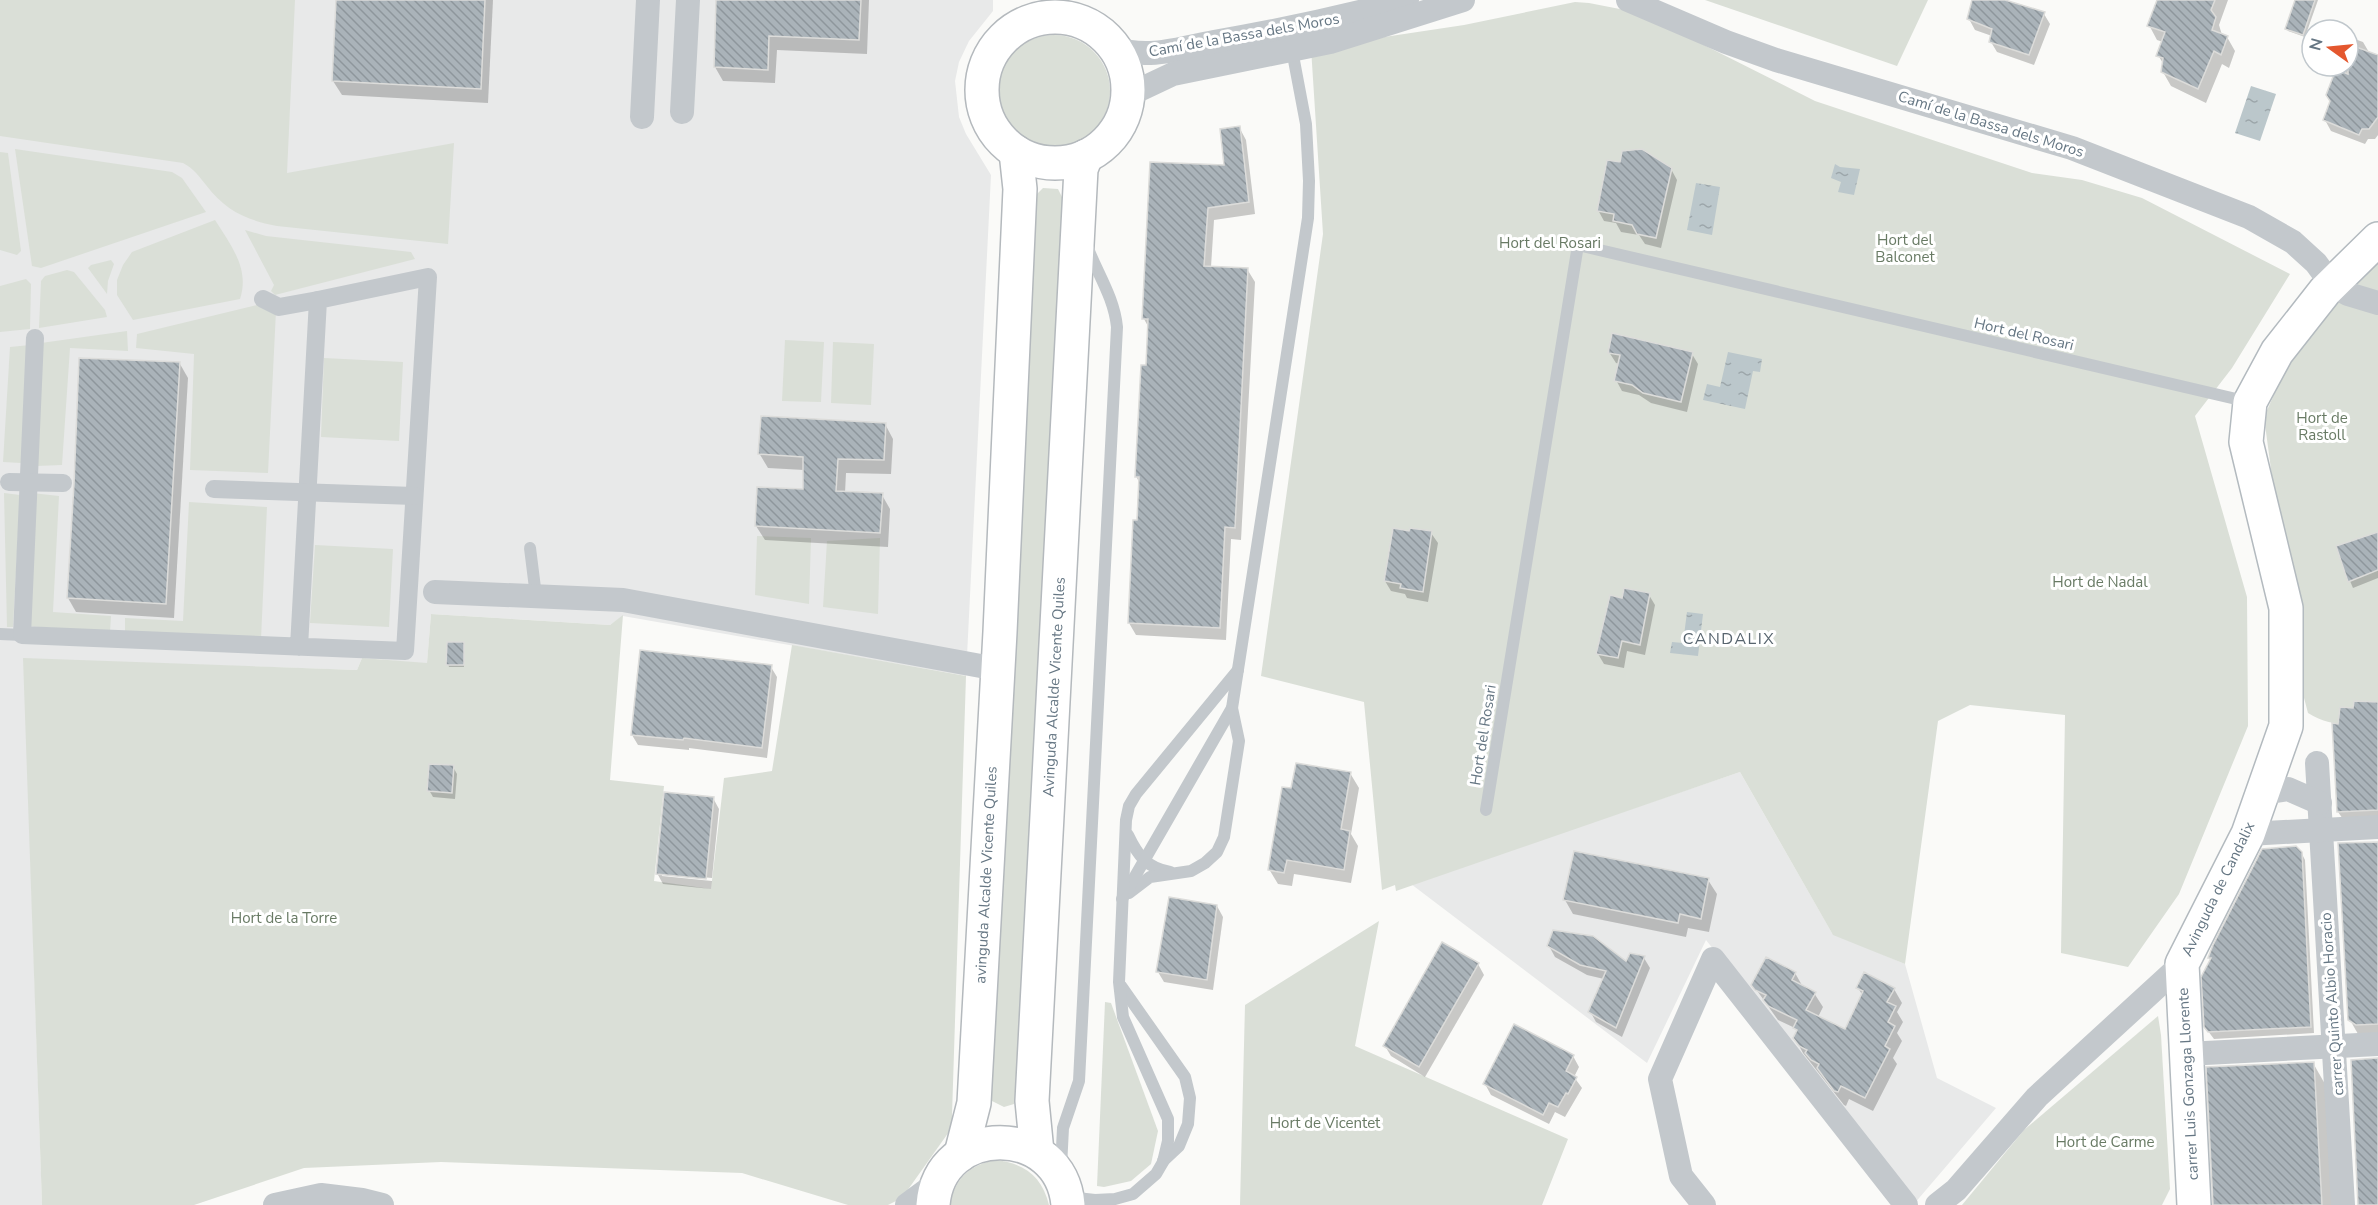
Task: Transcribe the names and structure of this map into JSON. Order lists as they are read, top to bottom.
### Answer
{
  "streets": {
    "main road": [
      "Avinguda Alcalde Vicente Quiles",
      "avinguda Alcalde Vicente Quiles",
      "Avinguda de Candalix",
      "carrer Luis Gonzaga Llorente"
    ],
    "street": ["Camí de la Bassa dels Moros", "carrer Quinto Albio Horacio"],
    "lane": ["Hort del Rosari"]
  },
  "crossings": [
    ["Camí de la Bassa dels Moros", "avinguda Alcalde Vicente Quiles"],
    ["Camí de la Bassa dels Moros", "Avinguda de Candalix"],
    ["Hort del Rosari", "Avinguda de Candalix"],
    ["Avinguda de Candalix", "carrer Luis Gonzaga Llorente"]
  ],
  "districts": ["CANDALIX"],
  "parks": [
    "Hort del Balconet",
    "Hort del Rosari",
    "Hort de Rastoll",
    "Hort de Nadal",
    "Hort de la Torre",
    "Hort de Vicentet",
    "Hort de Carme"
  ],
  "north": "left"
}
